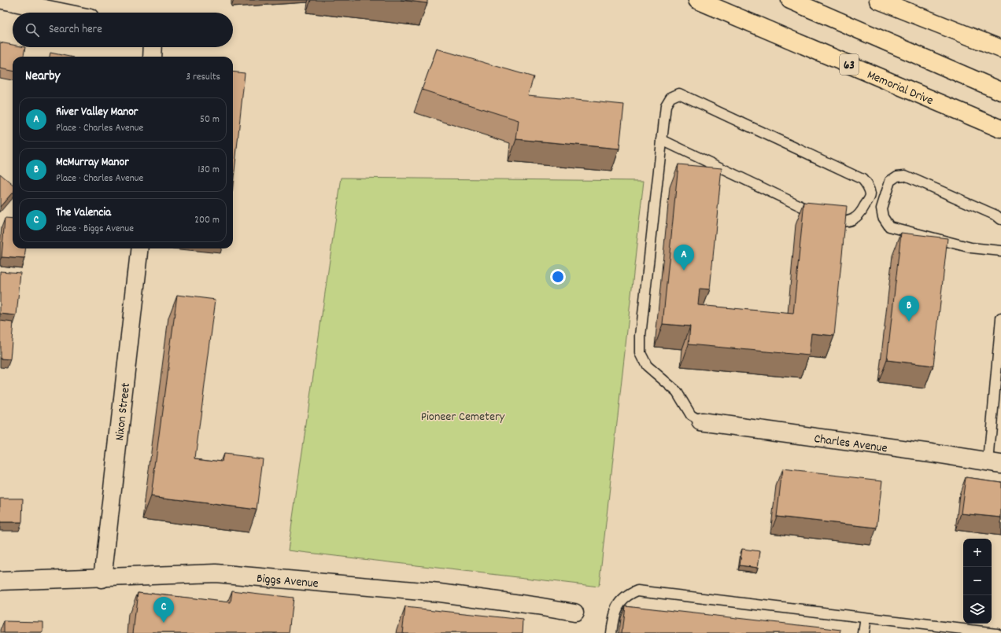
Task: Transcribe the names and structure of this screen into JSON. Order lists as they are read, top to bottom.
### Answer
{
  "streets": {
    "highway": ["63", "Memorial Drive"],
    "street": ["Nixon Street", "Charles Avenue", "Biggs Avenue"]
  },
  "crossings": [
    ["Nixon Street", "Biggs Avenue"]
  ],
  "parks": ["Pioneer Cemetery"],
  "page": {
    "search": "Search here",
    "heading": ["Nearby", "3 results"],
    "list": [
      {
        "mark": "A",
        "name": "River Valley Manor",
        "note": "Place · Charles Avenue",
        "value": "50 m"
      },
      {
        "mark": "B",
        "name": "McMurray Manor",
        "note": "Place · Charles Avenue",
        "value": "130 m"
      },
      {
        "mark": "C",
        "name": "The Valencia",
        "note": "Place · Biggs Avenue",
        "value": "200 m"
      }
    ],
    "pins": ["A", "B", "C"],
    "map_buttons": ["+", "−"]
  }
}
